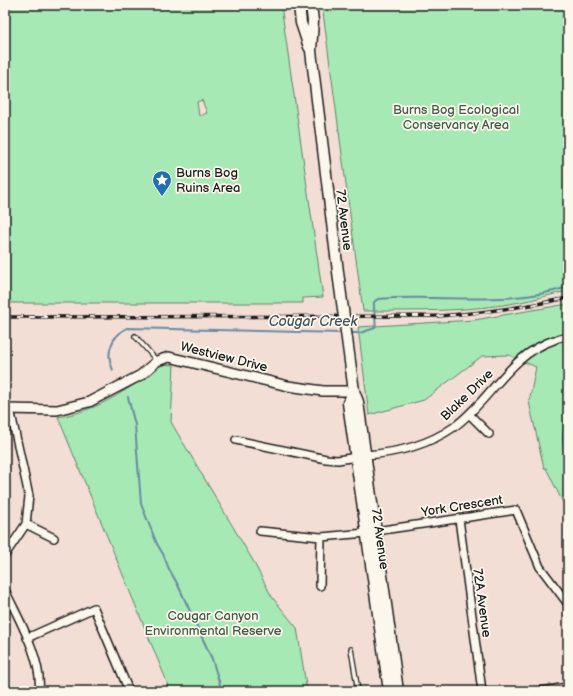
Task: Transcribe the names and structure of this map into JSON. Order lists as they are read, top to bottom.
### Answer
{
  "streets": {
    "main road": ["72 Avenue"],
    "street": [
      "Westview Drive",
      "Blake Drive",
      "York Crescent",
      "72A Avenue"
    ]
  },
  "crossings": [
    ["72 Avenue", "Westview Drive"],
    ["72 Avenue", "Blake Drive"],
    ["72 Avenue", "York Crescent"],
    ["York Crescent", "72A Avenue"]
  ],
  "water": ["Cougar Creek"],
  "parks": ["Burns Bog Ecological Conservancy Area", "Cougar Canyon Environmental Reserve"],
  "places": {
    "place": ["Burns Bog Ruins Area"]
  }
}
